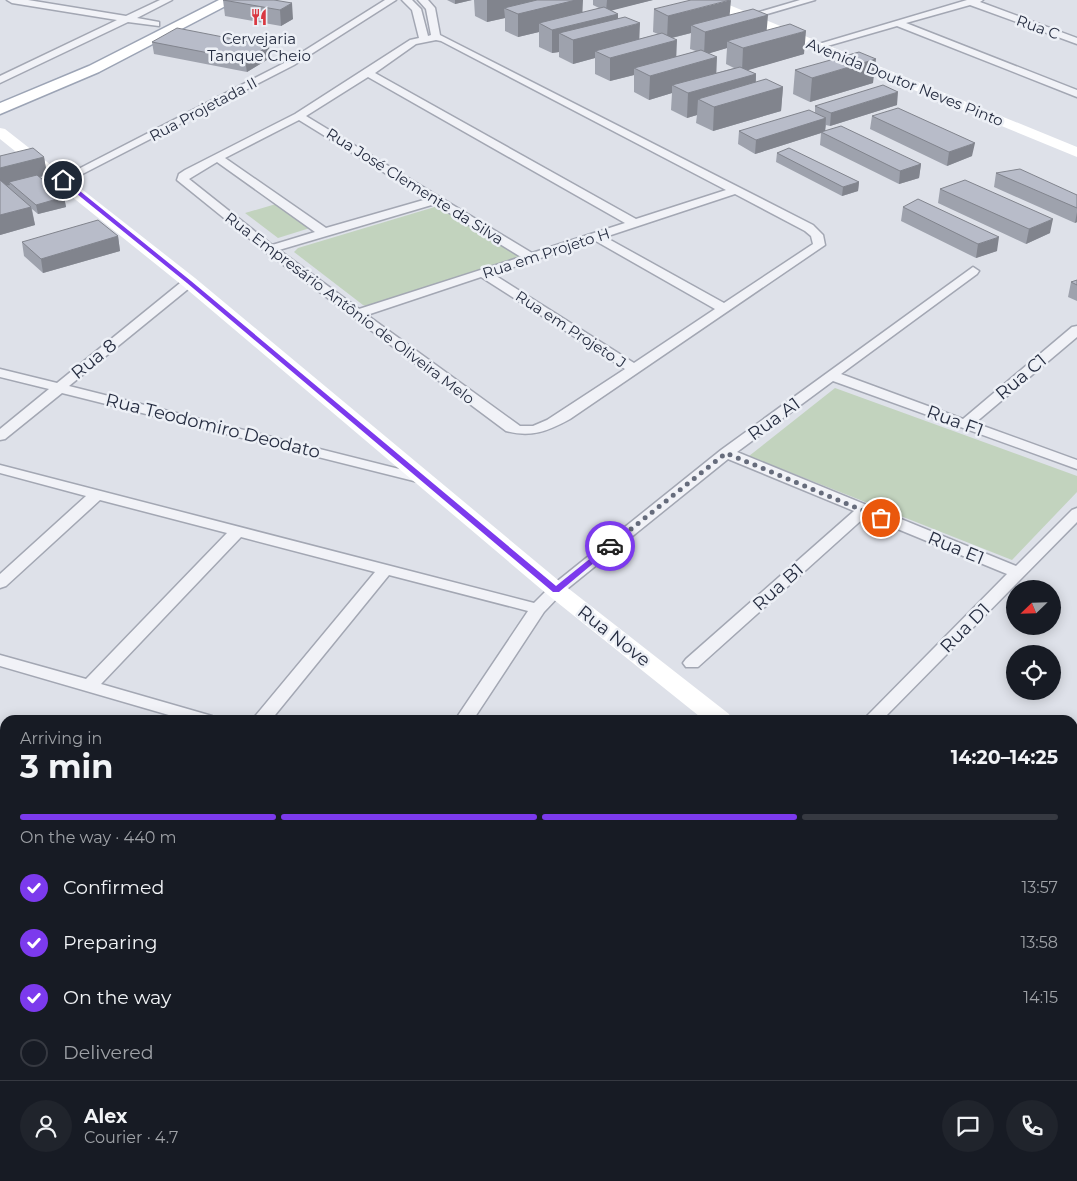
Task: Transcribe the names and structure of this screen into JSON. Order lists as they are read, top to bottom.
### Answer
{
  "streets": {
    "street": [
      "Rua C",
      "Avenida Doutor Neves Pinto",
      "Rua Projetada II",
      "Rua José Clemente da Silva",
      "Rua em Projeto H",
      "Rua Empresário Antônio de Oliveira Melo",
      "Rua em Projeto J",
      "Rua 8",
      "Rua C1",
      "Rua A1",
      "Rua F1",
      "Rua Teodomiro Deodato",
      "Rua E1",
      "Rua B1",
      "Rua D1",
      "Rua Nove"
    ]
  },
  "crossings": [
    ["Rua Projetada II", "Rua Nove"],
    ["Rua José Clemente da Silva", "Rua em Projeto H"],
    ["Rua em Projeto H", "Rua Empresário Antônio de Oliveira Melo"],
    ["Rua em Projeto H", "Rua em Projeto J"],
    ["Rua 8", "Rua Teodomiro Deodato"],
    ["Rua 8", "Rua Nove"],
    ["Rua C1", "Rua F1"],
    ["Rua A1", "Rua F1"],
    ["Rua A1", "Rua E1"],
    ["Rua A1", "Rua Nove"],
    ["Rua Teodomiro Deodato", "Rua Nove"],
    ["Rua E1", "Rua B1"],
    ["Rua E1", "Rua D1"]
  ],
  "places": {
    "restaurant": ["Cervejaria Tanque Cheio"]
  },
  "north": "bottom left",
  "page": {
    "heading": ["3 min", "Arriving in", "14:20–14:25"],
    "panel": ["Alex", "Courier · 4.7"],
    "bar": "On the way · 440 m",
    "list": [
      ["Confirmed", "13:57"],
      ["Preparing", "13:58"],
      ["On the way", "14:15"],
      "Delivered"
    ]
  }
}
